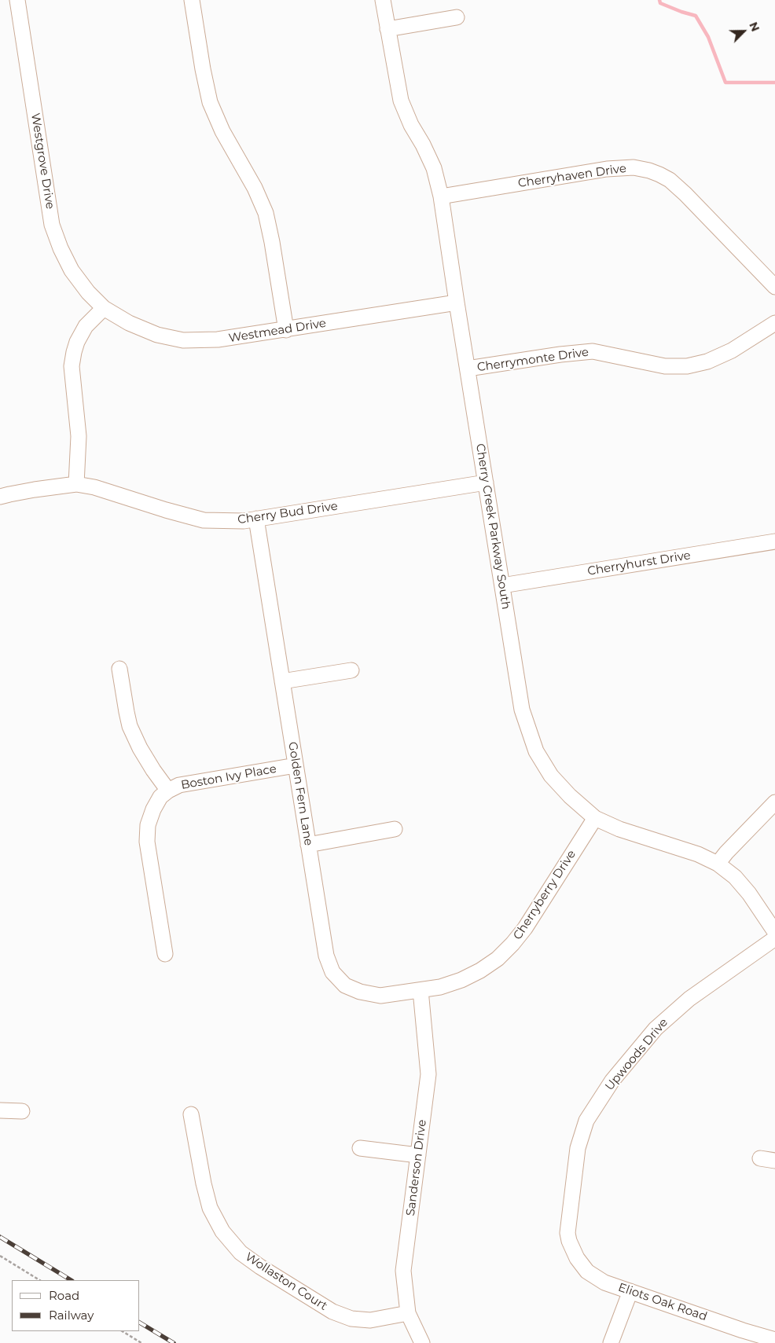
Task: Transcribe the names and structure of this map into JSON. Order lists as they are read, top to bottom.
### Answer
{
  "streets": {
    "street": [
      "Westgrove Drive",
      "Cherryhaven Drive",
      "Westmead Drive",
      "Cherrymonte Drive",
      "Cherry Bud Drive",
      "Cherry Creek Parkway South",
      "Cherryhurst Drive",
      "Boston Ivy Place",
      "Golden Fern Lane",
      "Cherryberry Drive",
      "Upwoods Drive",
      "Sanderson Drive",
      "Wollaston Court",
      "Eliots Oak Road"
    ]
  },
  "crossings": [
    ["Westgrove Drive", "Westmead Drive"],
    ["Cherryhaven Drive", "Cherry Creek Parkway South"],
    ["Westmead Drive", "Cherry Creek Parkway South"],
    ["Cherrymonte Drive", "Cherry Creek Parkway South"],
    ["Cherry Bud Drive", "Cherry Creek Parkway South"],
    ["Cherry Bud Drive", "Golden Fern Lane"],
    ["Cherry Creek Parkway South", "Cherryhurst Drive"],
    ["Cherry Creek Parkway South", "Cherryberry Drive"],
    ["Boston Ivy Place", "Golden Fern Lane"],
    ["Golden Fern Lane", "Cherryberry Drive"],
    ["Golden Fern Lane", "Sanderson Drive"],
    ["Cherryberry Drive", "Sanderson Drive"],
    ["Upwoods Drive", "Eliots Oak Road"],
    ["Sanderson Drive", "Wollaston Court"]
  ],
  "legend": ["Road", "Railway"],
  "north": "top right"
}
